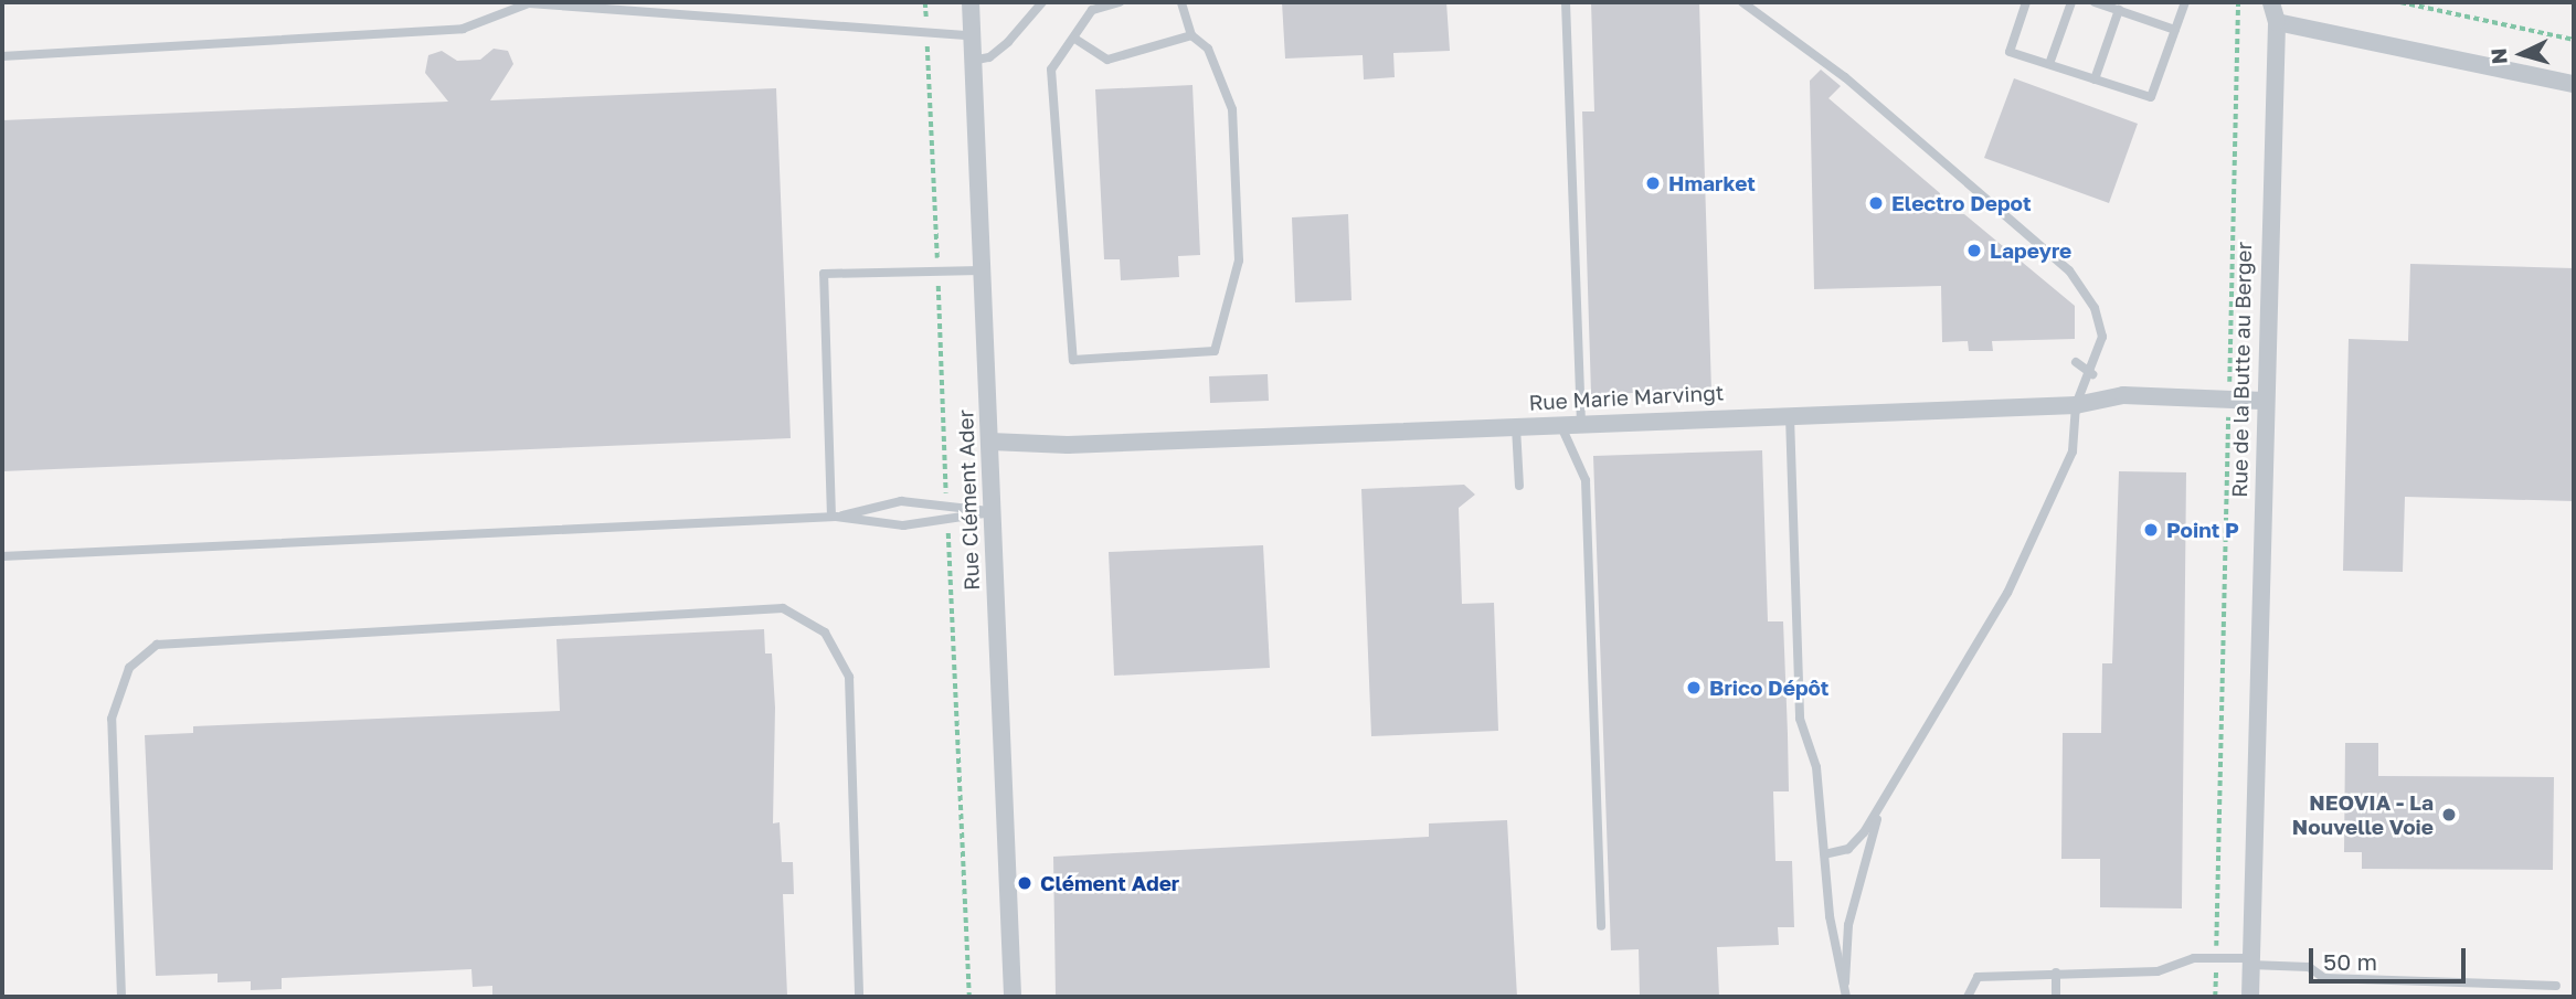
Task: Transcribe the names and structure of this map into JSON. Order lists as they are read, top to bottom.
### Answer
{
  "streets": {
    "street": ["Rue de la Butte au Berger", "Rue Marie Marvingt", "Rue Clément Ader"]
  },
  "crossings": [
    ["Rue de la Butte au Berger", "Rue Marie Marvingt"],
    ["Rue Marie Marvingt", "Rue Clément Ader"]
  ],
  "places": [
    "Hmarket",
    "Electro Depot",
    "Lapeyre",
    "Point P",
    "Brico Dépôt",
    "NEOVIA - La Nouvelle Voie",
    "Clément Ader"
  ],
  "scale_bar": "50 m",
  "north": "left"
}
